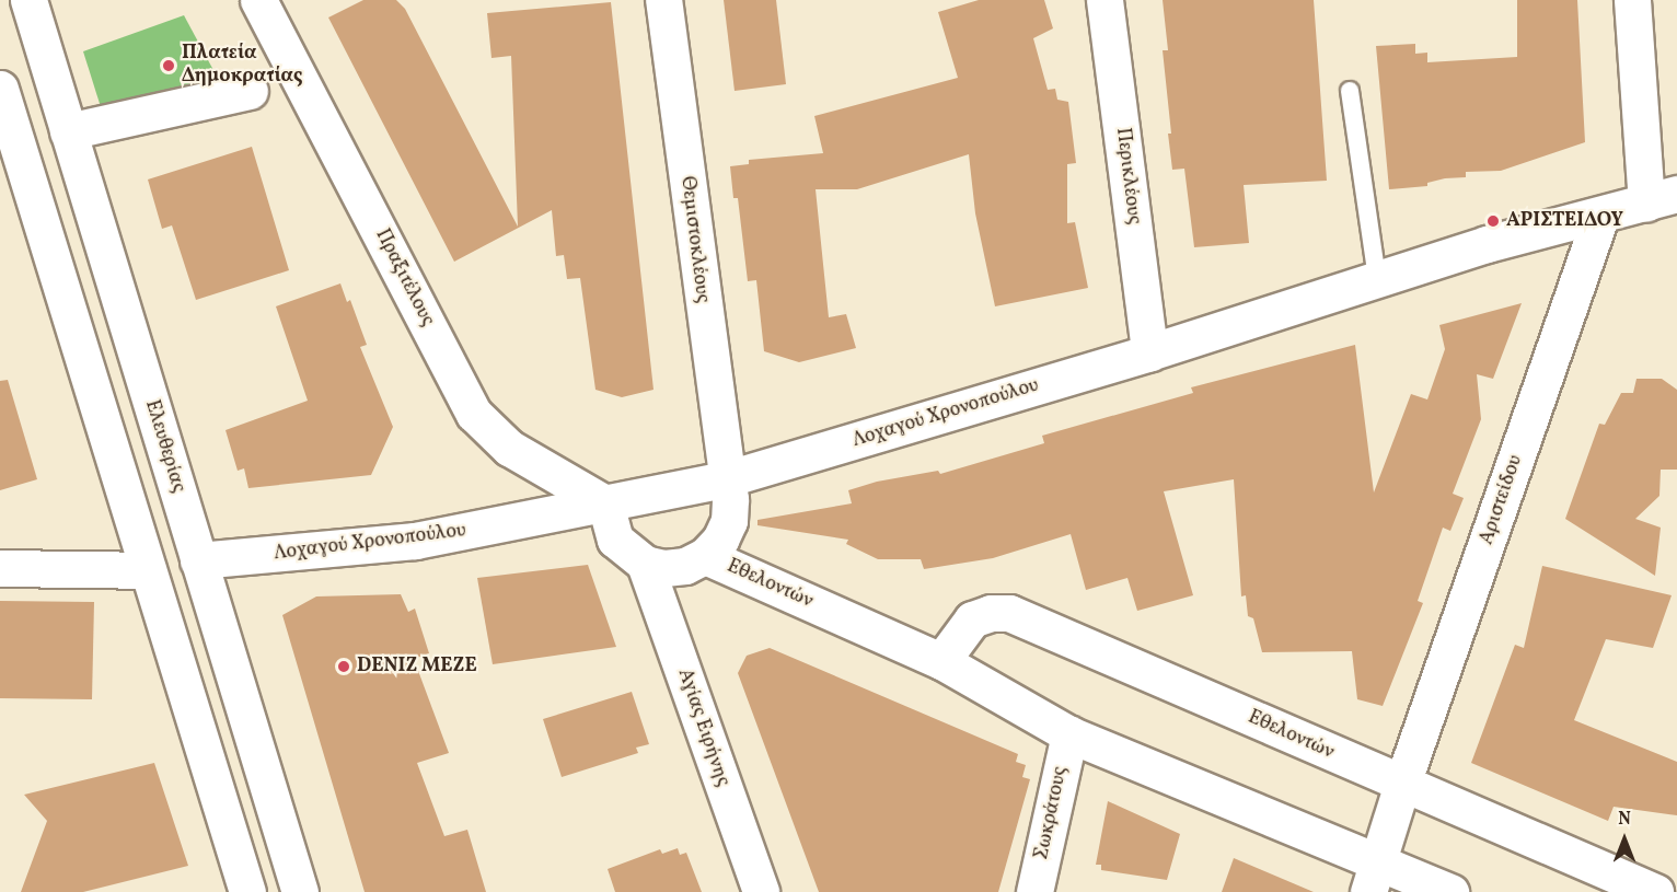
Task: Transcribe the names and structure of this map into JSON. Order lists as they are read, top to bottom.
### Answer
{
  "streets": {
    "street": [
      "Περικλέους",
      "Θεμιστοκλέους",
      "Πραξιτέλους",
      "Λοχαγού Χρονοπούλου",
      "Ελευθερίας",
      "Αριστείδου",
      "Εθελοντών",
      "Αγίας Ειρήνης",
      "Σωκράτους"
    ]
  },
  "crossings": [
    ["Περικλέους", "Λοχαγού Χρονοπούλου"],
    ["Θεμιστοκλέους", "Λοχαγού Χρονοπούλου"],
    ["Θεμιστοκλέους", "Εθελοντών"],
    ["Πραξιτέλους", "Λοχαγού Χρονοπούλου"],
    ["Λοχαγού Χρονοπούλου", "Ελευθερίας"],
    ["Λοχαγού Χρονοπούλου", "Αριστείδου"],
    ["Αριστείδου", "Εθελοντών"],
    ["Εθελοντών", "Σωκράτους"]
  ],
  "places": ["Πλατεία Δημοκρατίας", "ΑΡΙΣΤΕΙΔΟΥ", "DENIZ MEZE"],
  "north": "top"
}
